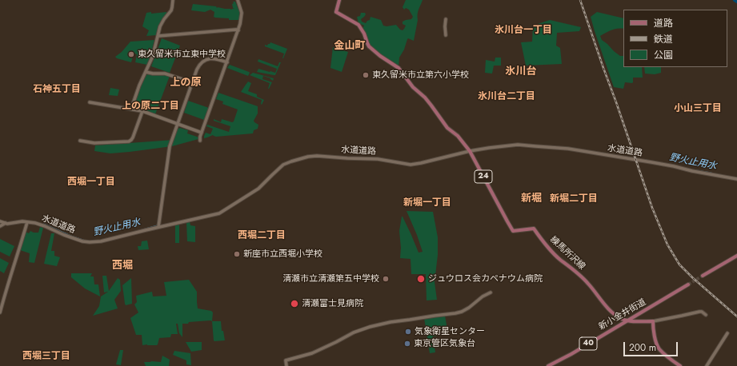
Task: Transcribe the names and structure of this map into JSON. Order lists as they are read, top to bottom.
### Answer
{
  "streets": {
    "main road": [
      "24",
      "練馬所沢線",
      "新小金井街道",
      "40"
    ],
    "street": ["水道道路"]
  },
  "crossings": [
    ["水道道路", "練馬所沢線"],
    ["練馬所沢線", "新小金井街道"]
  ],
  "districts": [
    "氷川台一丁目",
    "金山町",
    "氷川台",
    "上の原",
    "石神五丁目",
    "氷川台二丁目",
    "上の原二丁目",
    "小山三丁目",
    "西堀一丁目",
    "新堀",
    "新堀二丁目",
    "新堀一丁目",
    "西堀二丁目",
    "西堀",
    "西堀三丁目"
  ],
  "water": ["野火止用水"],
  "places": [
    "東久留米市立東中学校",
    "東久留米市立第六小学校",
    "新座市立西堀小学校",
    "清瀬市立清瀬第五中学校",
    "ジュウロス会カペナウム病院",
    "清瀬富士見病院",
    "気象衛星センター",
    "東京管区気象台"
  ],
  "legend": ["道路", "鉄道", "公園"],
  "scale_bar": "200 m"
}
